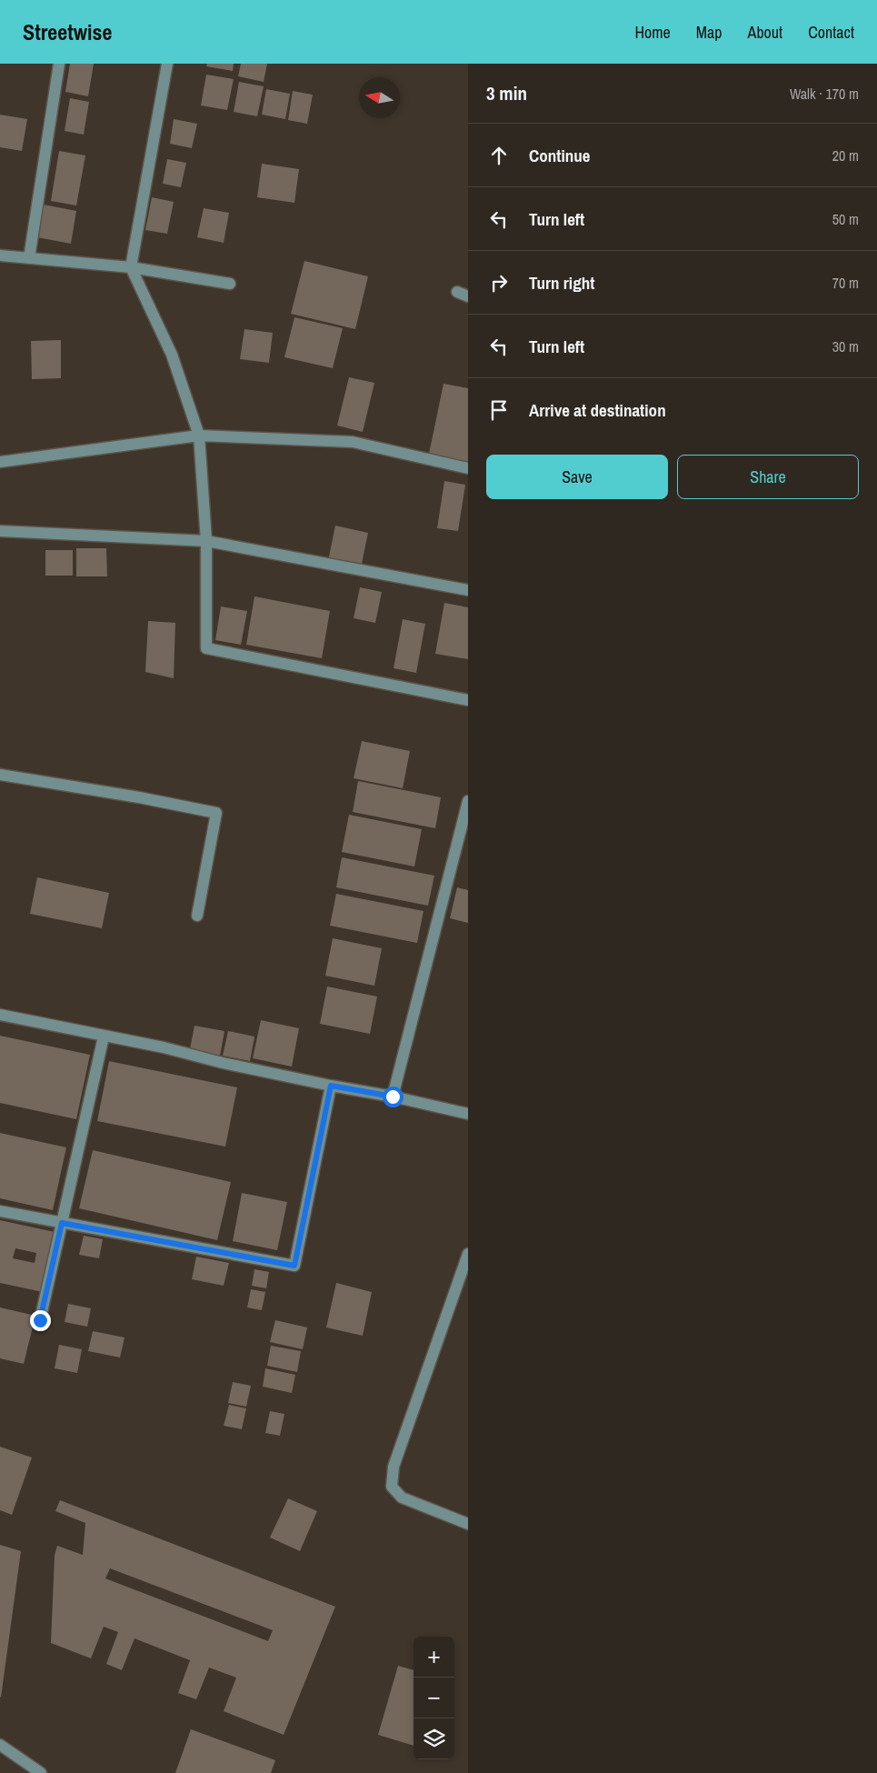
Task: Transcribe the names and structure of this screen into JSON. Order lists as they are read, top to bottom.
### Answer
{
  "north": "left",
  "page": {
    "header": "Streetwise",
    "nav": [
      "Home",
      "Map",
      "About",
      "Contact"
    ],
    "heading": ["3 min", "Walk · 170 m"],
    "list": [
      ["Continue", "20 m"],
      ["Turn left", "50 m"],
      ["Turn right", "70 m"],
      ["Turn left", "30 m"],
      "Arrive at destination"
    ],
    "buttons": ["Save", "Share"],
    "map_buttons": ["+", "−"]
  }
}
